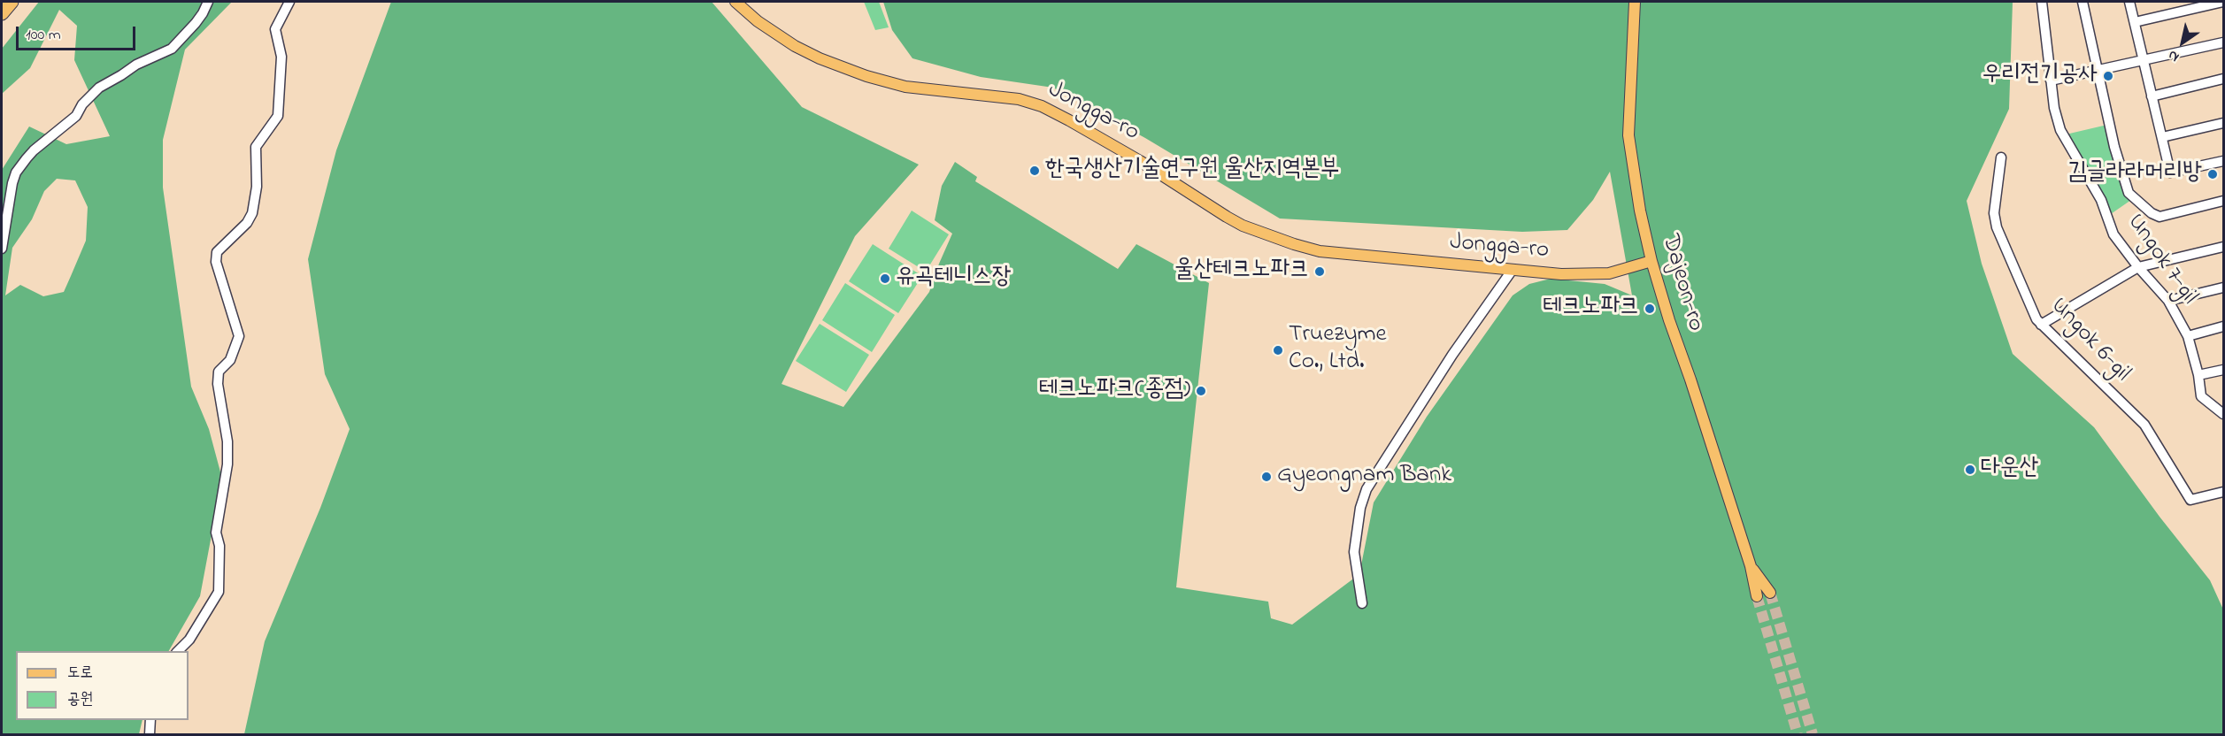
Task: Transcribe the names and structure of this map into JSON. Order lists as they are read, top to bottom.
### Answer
{
  "streets": {
    "main road": ["Jongga-ro", "Dajeon-ro"],
    "street": ["Ungok 7-gil", "Ungok 6-gil"]
  },
  "crossings": [
    ["Jongga-ro", "Dajeon-ro"]
  ],
  "places": [
    "우리전기공사",
    "한국생산기술연구원 울산지역본부",
    "김글라라머리방",
    "울산테크노파크",
    "유곡테니스장",
    "테크노파크",
    "Truezyme Co., Ltd.",
    "테크노파크(종점)",
    "다운산",
    "Gyeongnam Bank"
  ],
  "legend": ["도로", "공원"],
  "scale_bar": "100 m",
  "north": "bottom left"
}
